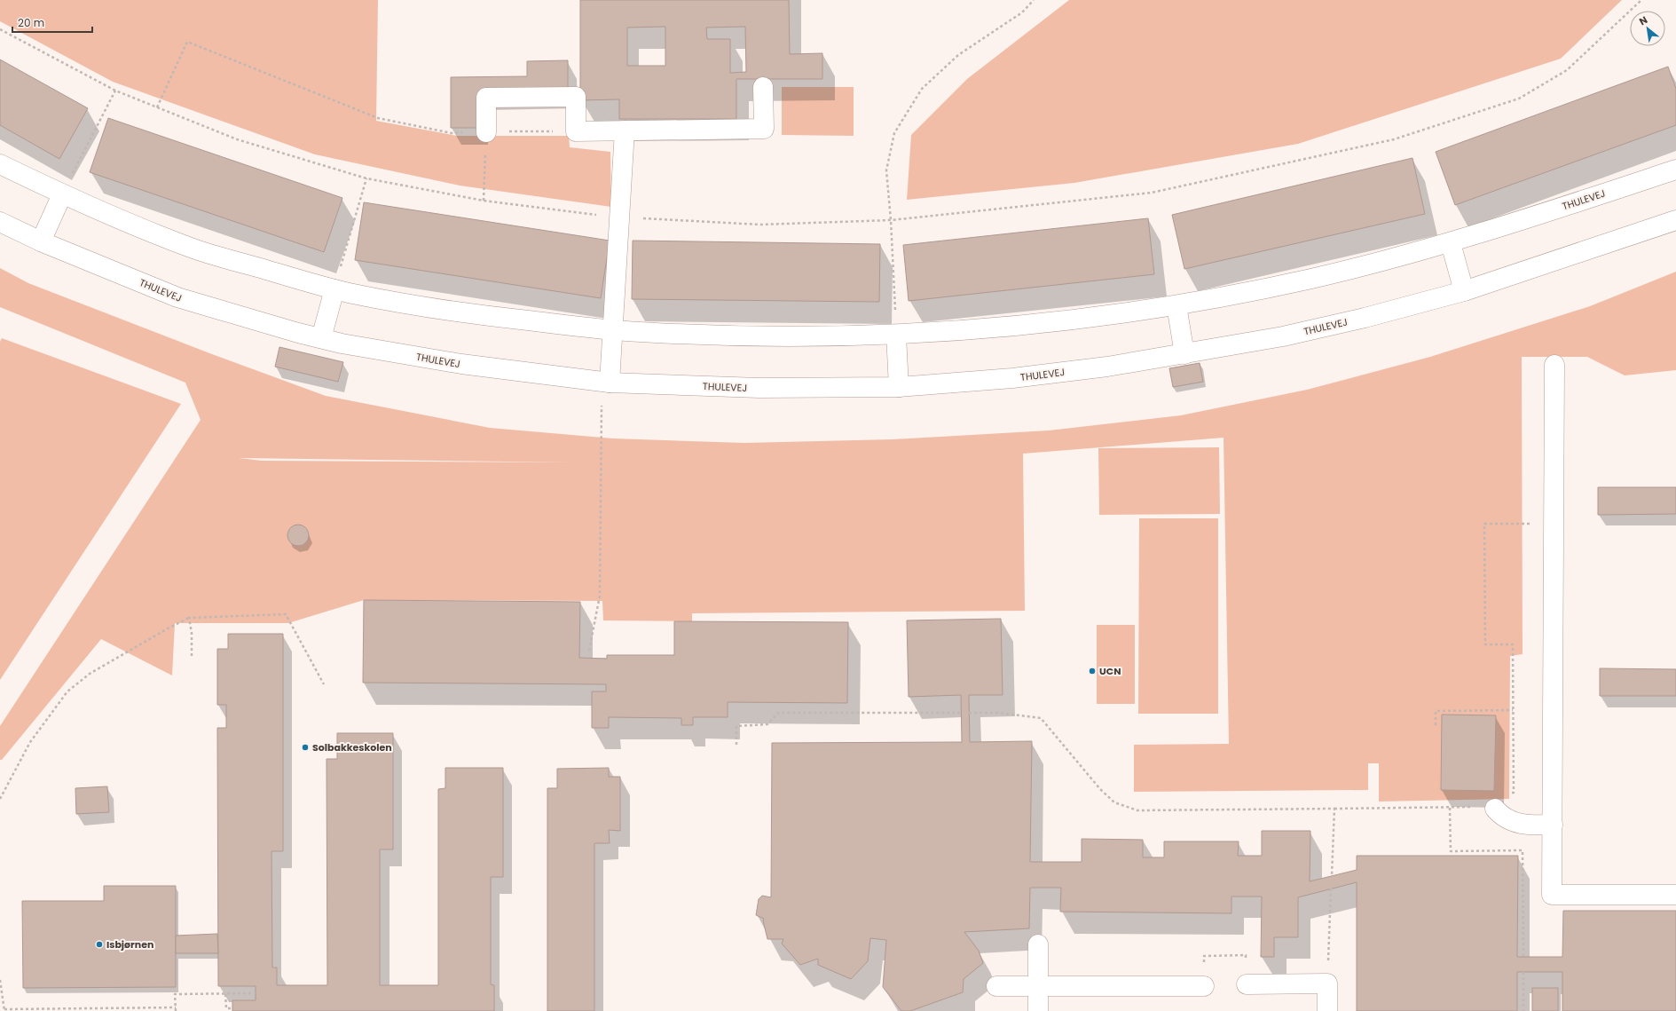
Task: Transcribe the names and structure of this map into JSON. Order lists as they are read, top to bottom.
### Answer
{
  "streets": {
    "street": ["THULEVEJ"]
  },
  "places": ["UCN", "Solbakkeskolen", "Isbjørnen"],
  "scale_bar": "20 m",
  "north": "top left"
}
